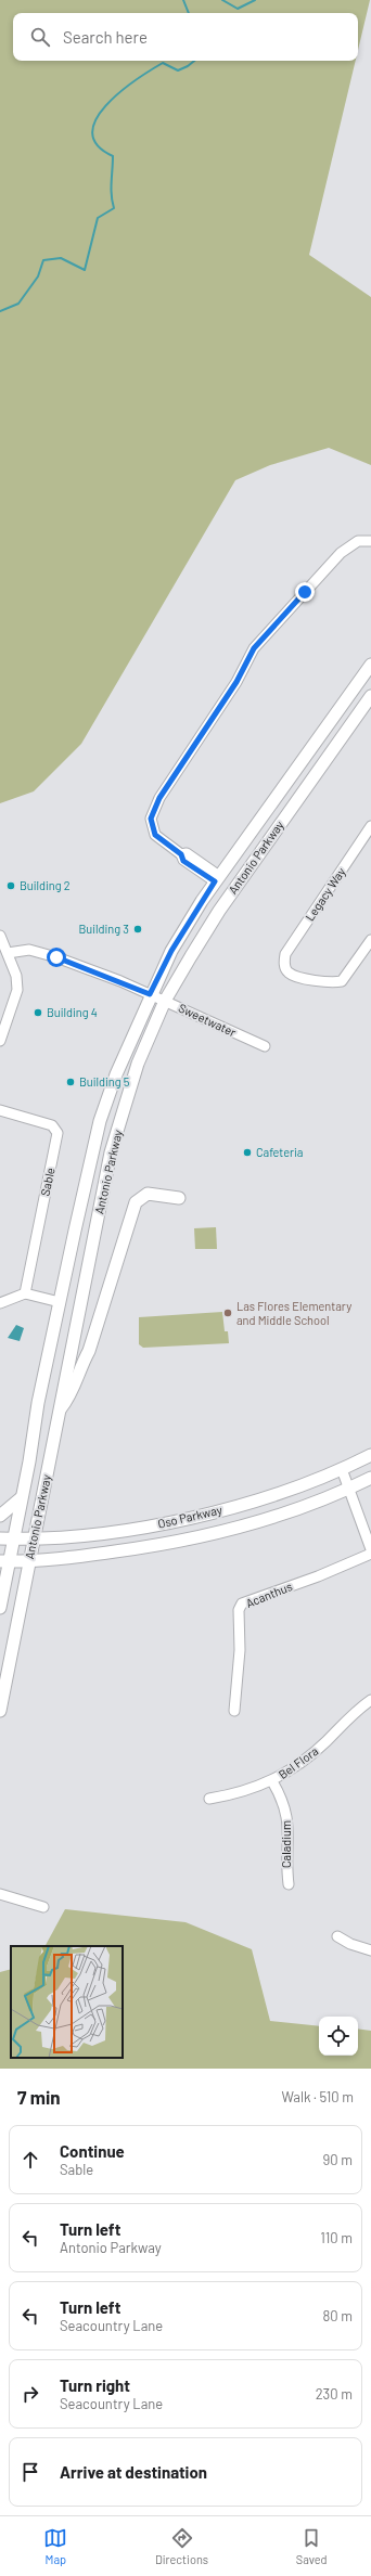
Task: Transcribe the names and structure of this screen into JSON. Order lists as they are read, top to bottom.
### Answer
{
  "streets": {
    "main road": ["Antonio Parkway", "Oso Parkway"],
    "street": [
      "Legacy Way",
      "Sweetwater",
      "Sable",
      "Acanthus",
      "Bel Flora",
      "Caladium"
    ]
  },
  "crossings": [
    ["Antonio Parkway", "Sweetwater"],
    ["Antonio Parkway", "Oso Parkway"],
    ["Bel Flora", "Caladium"]
  ],
  "places": [
    "Building 2",
    "Building 3",
    "Building 4",
    "Building 5",
    "Cafeteria",
    "Las Flores Elementary and Middle School"
  ],
  "page": {
    "search": "Search here",
    "heading": ["7 min", "Walk · 510 m"],
    "list": [
      ["Continue", "Sable", "90 m"],
      ["Turn left", "Antonio Parkway", "110 m"],
      ["Turn left", "Seacountry Lane", "80 m"],
      ["Turn right", "Seacountry Lane", "230 m"],
      "Arrive at destination"
    ],
    "nav": ["Map", "Directions", "Saved"]
  }
}
